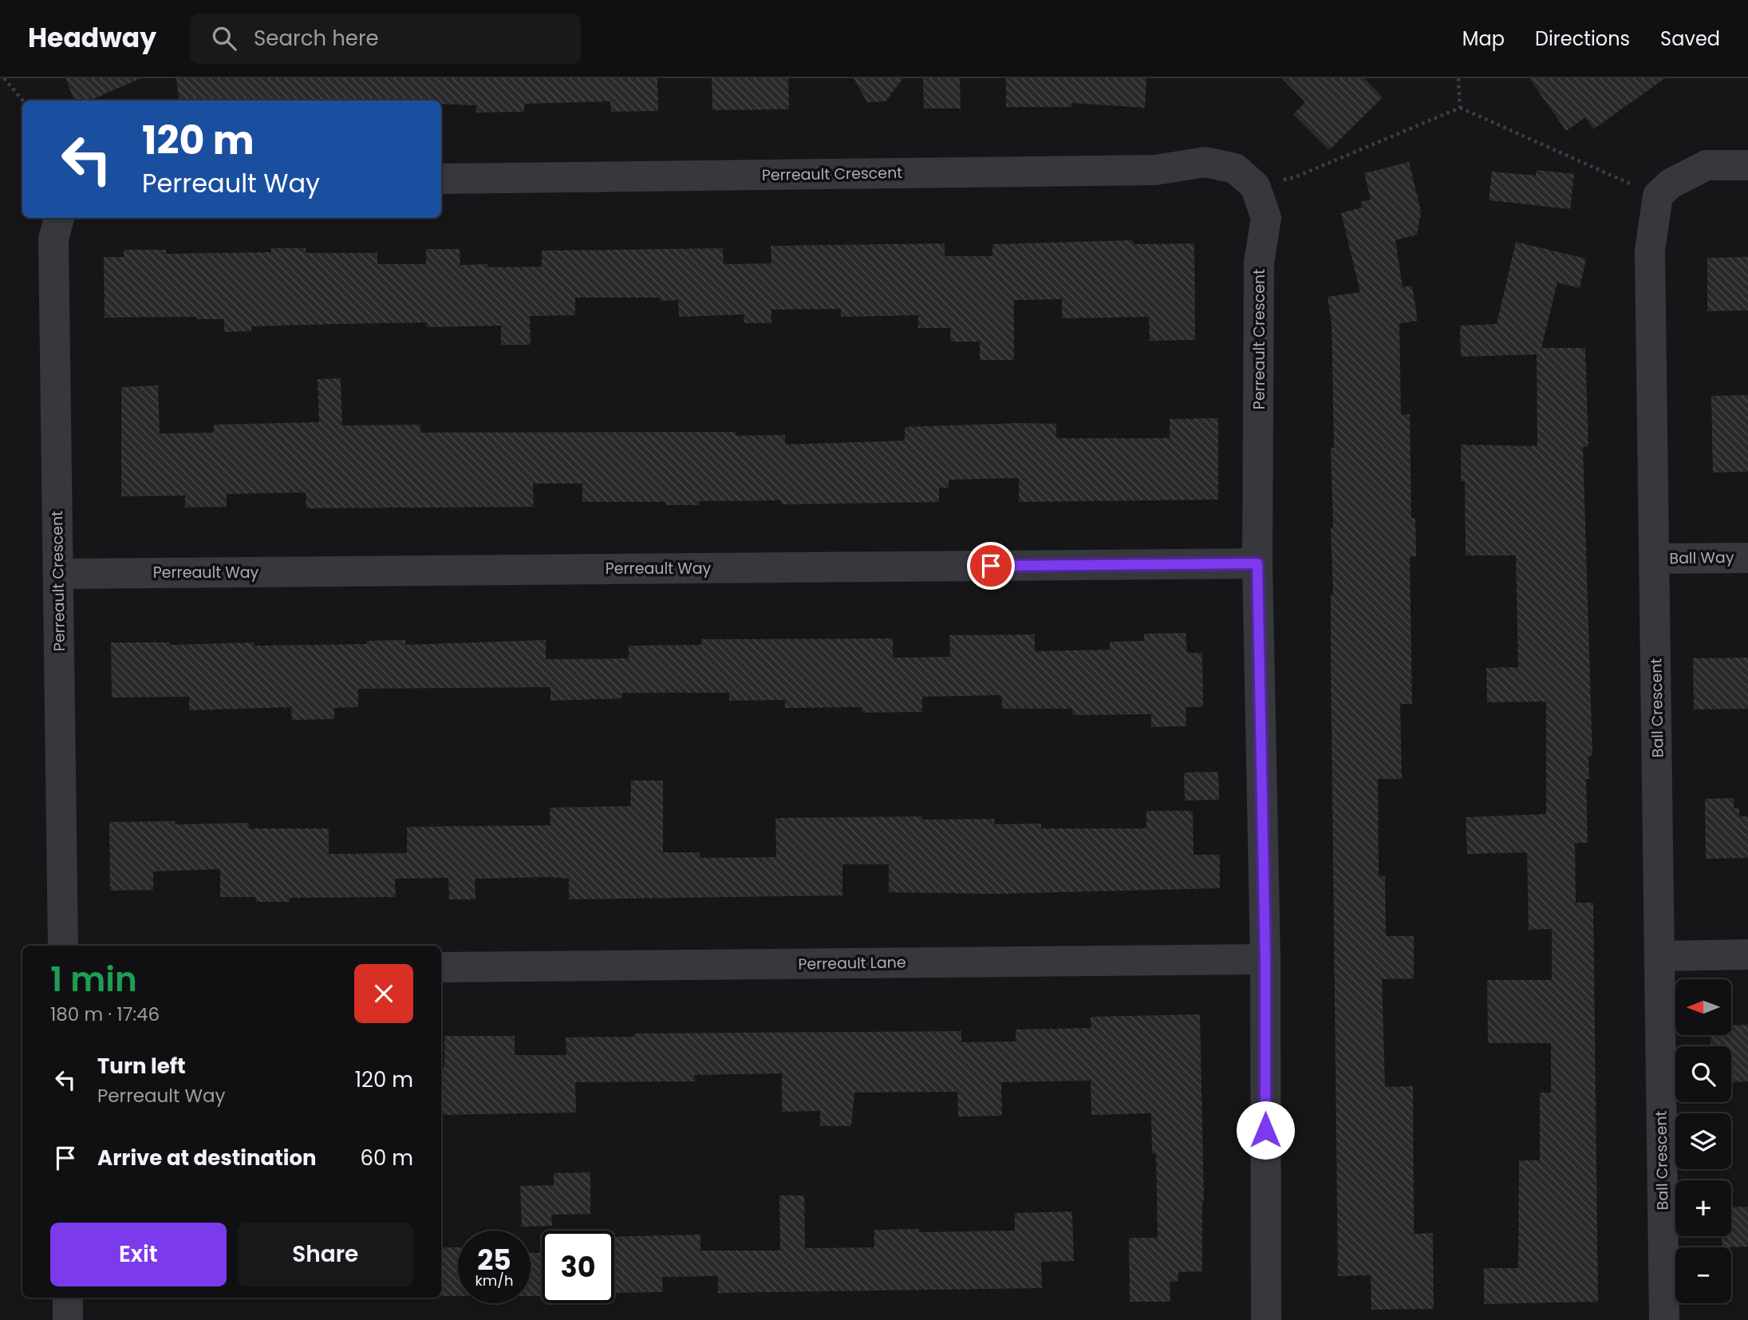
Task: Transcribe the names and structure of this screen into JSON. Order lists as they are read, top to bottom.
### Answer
{
  "streets": {
    "street": [
      "Perreault Crescent",
      "Ball Way",
      "Perreault Way",
      "Ball Crescent",
      "Perreault Lane"
    ]
  },
  "crossings": [
    ["Perreault Crescent", "Perreault Way"],
    ["Perreault Crescent", "Perreault Lane"],
    ["Ball Way", "Ball Crescent"]
  ],
  "north": "left",
  "page": {
    "header": "Headway",
    "search": "Search here",
    "nav": ["Map", "Directions", "Saved"],
    "turn": ["120 m", "Perreault Way"],
    "heading": ["1 min", "180 m · 17:46"],
    "map_buttons": ["+", "−"],
    "list": [
      {
        "name": "Turn left",
        "note": "Perreault Way",
        "value": "120 m"
      },
      {
        "name": "Arrive at destination",
        "value": "60 m"
      }
    ],
    "buttons": ["Exit", "Share"],
    "speed": "25 km/h",
    "limit": "30"
  }
}
